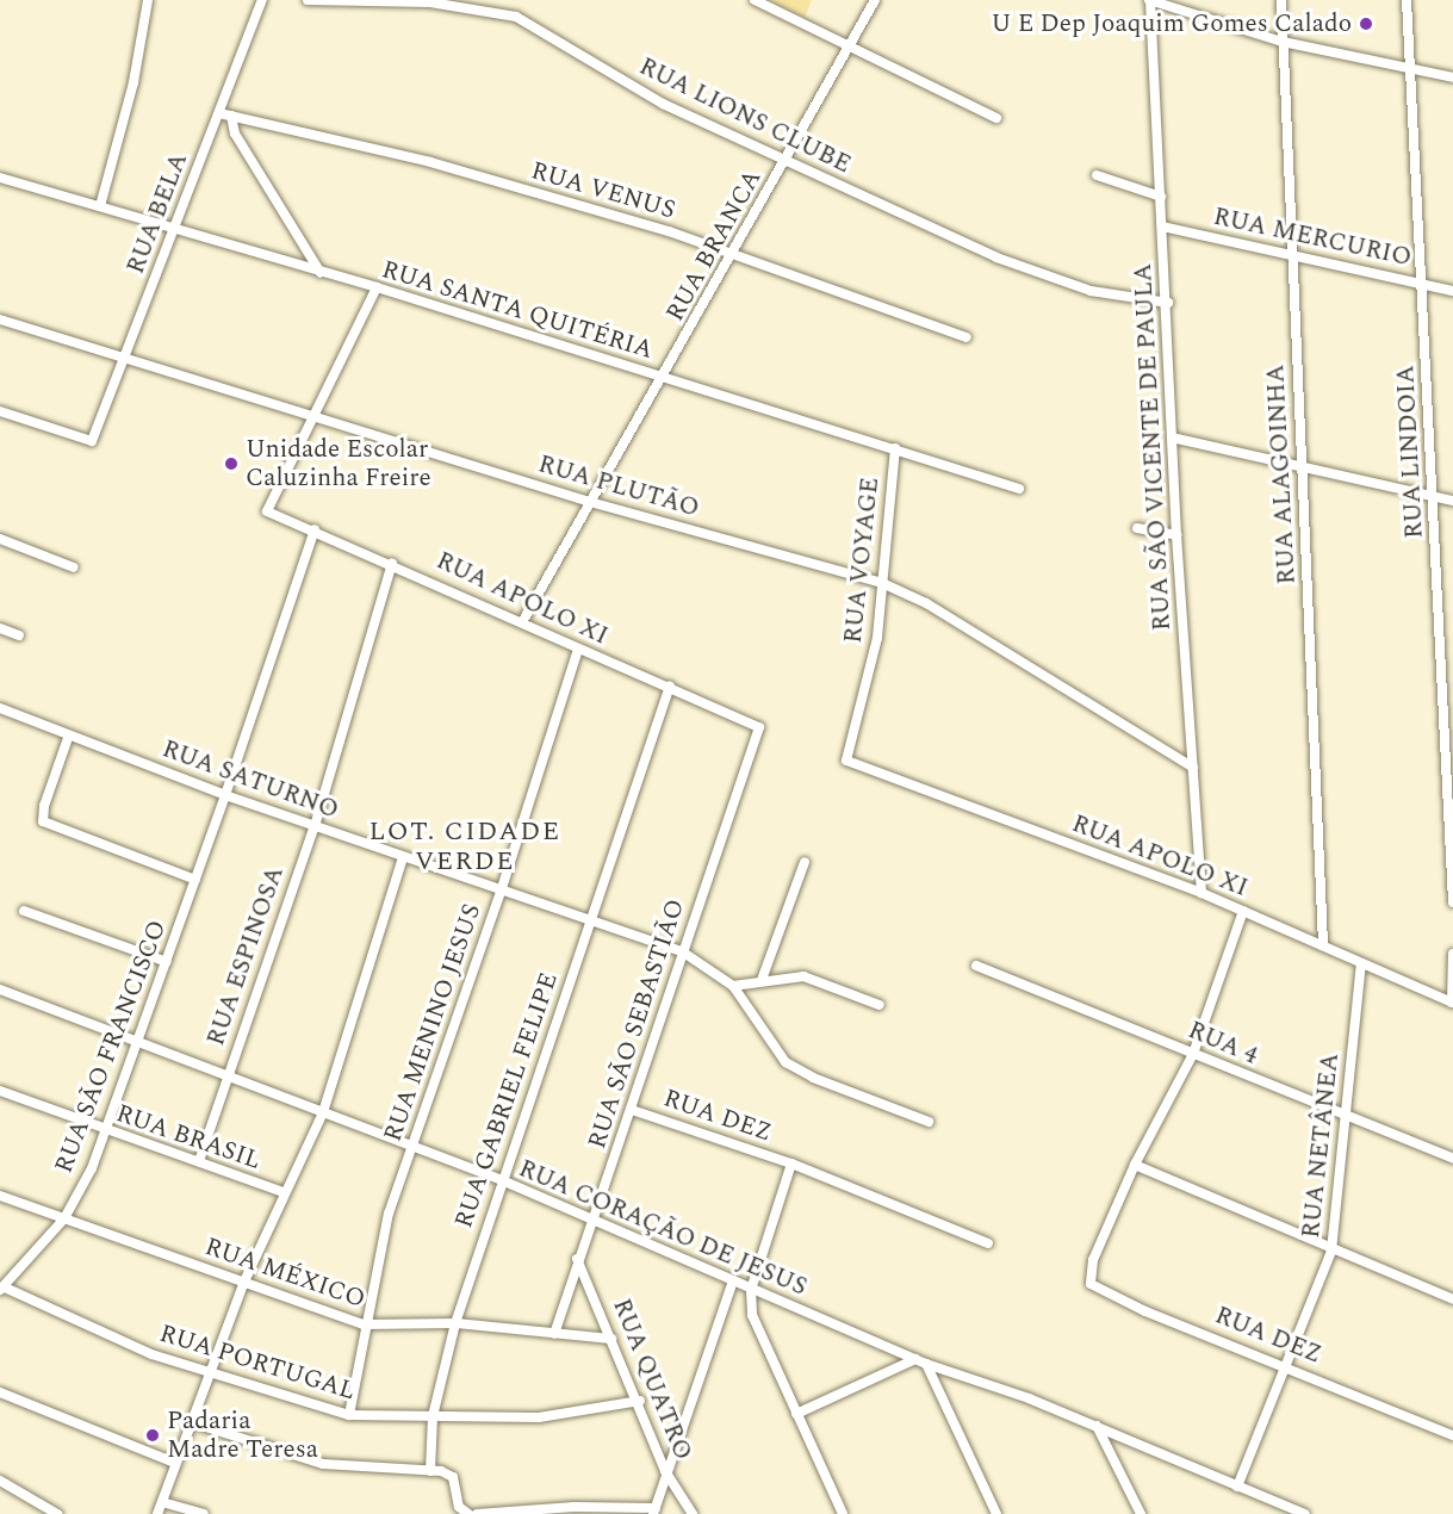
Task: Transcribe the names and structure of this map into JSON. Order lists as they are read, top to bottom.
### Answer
{
  "streets": {
    "street": [
      "RUA LIONS CLUBE",
      "RUA VENUS",
      "RUA BELA",
      "RUA MERCURIO",
      "RUA BRANCA",
      "RUA SANTA QUITÉRIA",
      "RUA SÃO VICENTE DE PAULA",
      "RUA LINDOIA",
      "RUA ALAGOINHA",
      "RUA PLUTÃO",
      "RUA VOYAGE",
      "RUA APOLO XI",
      "RUA SATURNO",
      "RUA ESPINOSA",
      "RUA MENINO JESUS",
      "RUA SÃO SEBASTIÃO",
      "RUA 4",
      "RUA SÃO FRANCISCO",
      "RUA GABRIEL FELIPE",
      "RUA DEZ",
      "RUA BRASIL",
      "RUA NETÂNEA",
      "RUA CORAÇÃO DE JESUS",
      "RUA MÉXICO",
      "RUA PORTUGAL",
      "RUA QUATRO"
    ]
  },
  "crossings": [
    ["RUA LIONS CLUBE", "RUA BRANCA"],
    ["RUA LIONS CLUBE", "RUA SÃO VICENTE DE PAULA"],
    ["RUA VENUS", "RUA BELA"],
    ["RUA VENUS", "RUA BRANCA"],
    ["RUA BELA", "RUA SANTA QUITÉRIA"],
    ["RUA BELA", "RUA PLUTÃO"],
    ["RUA MERCURIO", "RUA SÃO VICENTE DE PAULA"],
    ["RUA MERCURIO", "RUA LINDOIA"],
    ["RUA MERCURIO", "RUA ALAGOINHA"],
    ["RUA BRANCA", "RUA SANTA QUITÉRIA"],
    ["RUA BRANCA", "RUA PLUTÃO"],
    ["RUA BRANCA", "RUA APOLO XI"],
    ["RUA SANTA QUITÉRIA", "RUA VOYAGE"],
    ["RUA SÃO VICENTE DE PAULA", "RUA PLUTÃO"],
    ["RUA SÃO VICENTE DE PAULA", "RUA APOLO XI"],
    ["RUA ALAGOINHA", "RUA APOLO XI"],
    ["RUA PLUTÃO", "RUA VOYAGE"],
    ["RUA PLUTÃO", "RUA APOLO XI"],
    ["RUA VOYAGE", "RUA APOLO XI"],
    ["RUA APOLO XI", "RUA ESPINOSA"],
    ["RUA APOLO XI", "RUA MENINO JESUS"],
    ["RUA APOLO XI", "RUA SÃO SEBASTIÃO"],
    ["RUA APOLO XI", "RUA SÃO FRANCISCO"],
    ["RUA APOLO XI", "RUA GABRIEL FELIPE"],
    ["RUA APOLO XI", "RUA NETÂNEA"],
    ["RUA SATURNO", "RUA ESPINOSA"],
    ["RUA SATURNO", "RUA MENINO JESUS"],
    ["RUA SATURNO", "RUA SÃO SEBASTIÃO"],
    ["RUA SATURNO", "RUA SÃO FRANCISCO"],
    ["RUA SATURNO", "RUA GABRIEL FELIPE"],
    ["RUA ESPINOSA", "RUA BRASIL"],
    ["RUA ESPINOSA", "RUA CORAÇÃO DE JESUS"],
    ["RUA MENINO JESUS", "RUA CORAÇÃO DE JESUS"],
    ["RUA MENINO JESUS", "RUA MÉXICO"],
    ["RUA MENINO JESUS", "RUA PORTUGAL"],
    ["RUA SÃO SEBASTIÃO", "RUA DEZ"],
    ["RUA SÃO SEBASTIÃO", "RUA CORAÇÃO DE JESUS"],
    ["RUA SÃO SEBASTIÃO", "RUA MÉXICO"],
    ["RUA SÃO SEBASTIÃO", "RUA QUATRO"],
    ["RUA 4", "RUA NETÂNEA"],
    ["RUA SÃO FRANCISCO", "RUA BRASIL"],
    ["RUA SÃO FRANCISCO", "RUA CORAÇÃO DE JESUS"],
    ["RUA SÃO FRANCISCO", "RUA MÉXICO"],
    ["RUA SÃO FRANCISCO", "RUA PORTUGAL"],
    ["RUA GABRIEL FELIPE", "RUA CORAÇÃO DE JESUS"],
    ["RUA GABRIEL FELIPE", "RUA MÉXICO"],
    ["RUA GABRIEL FELIPE", "RUA PORTUGAL"],
    ["RUA DEZ", "RUA NETÂNEA"],
    ["RUA NETÂNEA", "RUA CORAÇÃO DE JESUS"],
    ["RUA MÉXICO", "RUA QUATRO"],
    ["RUA PORTUGAL", "RUA QUATRO"]
  ],
  "districts": ["LOT. CIDADE VERDE"],
  "places": ["U E Dep Joaquim Gomes Calado", "Unidade Escolar Caluzinha Freire", "Padaria Madre Teresa"]
}
